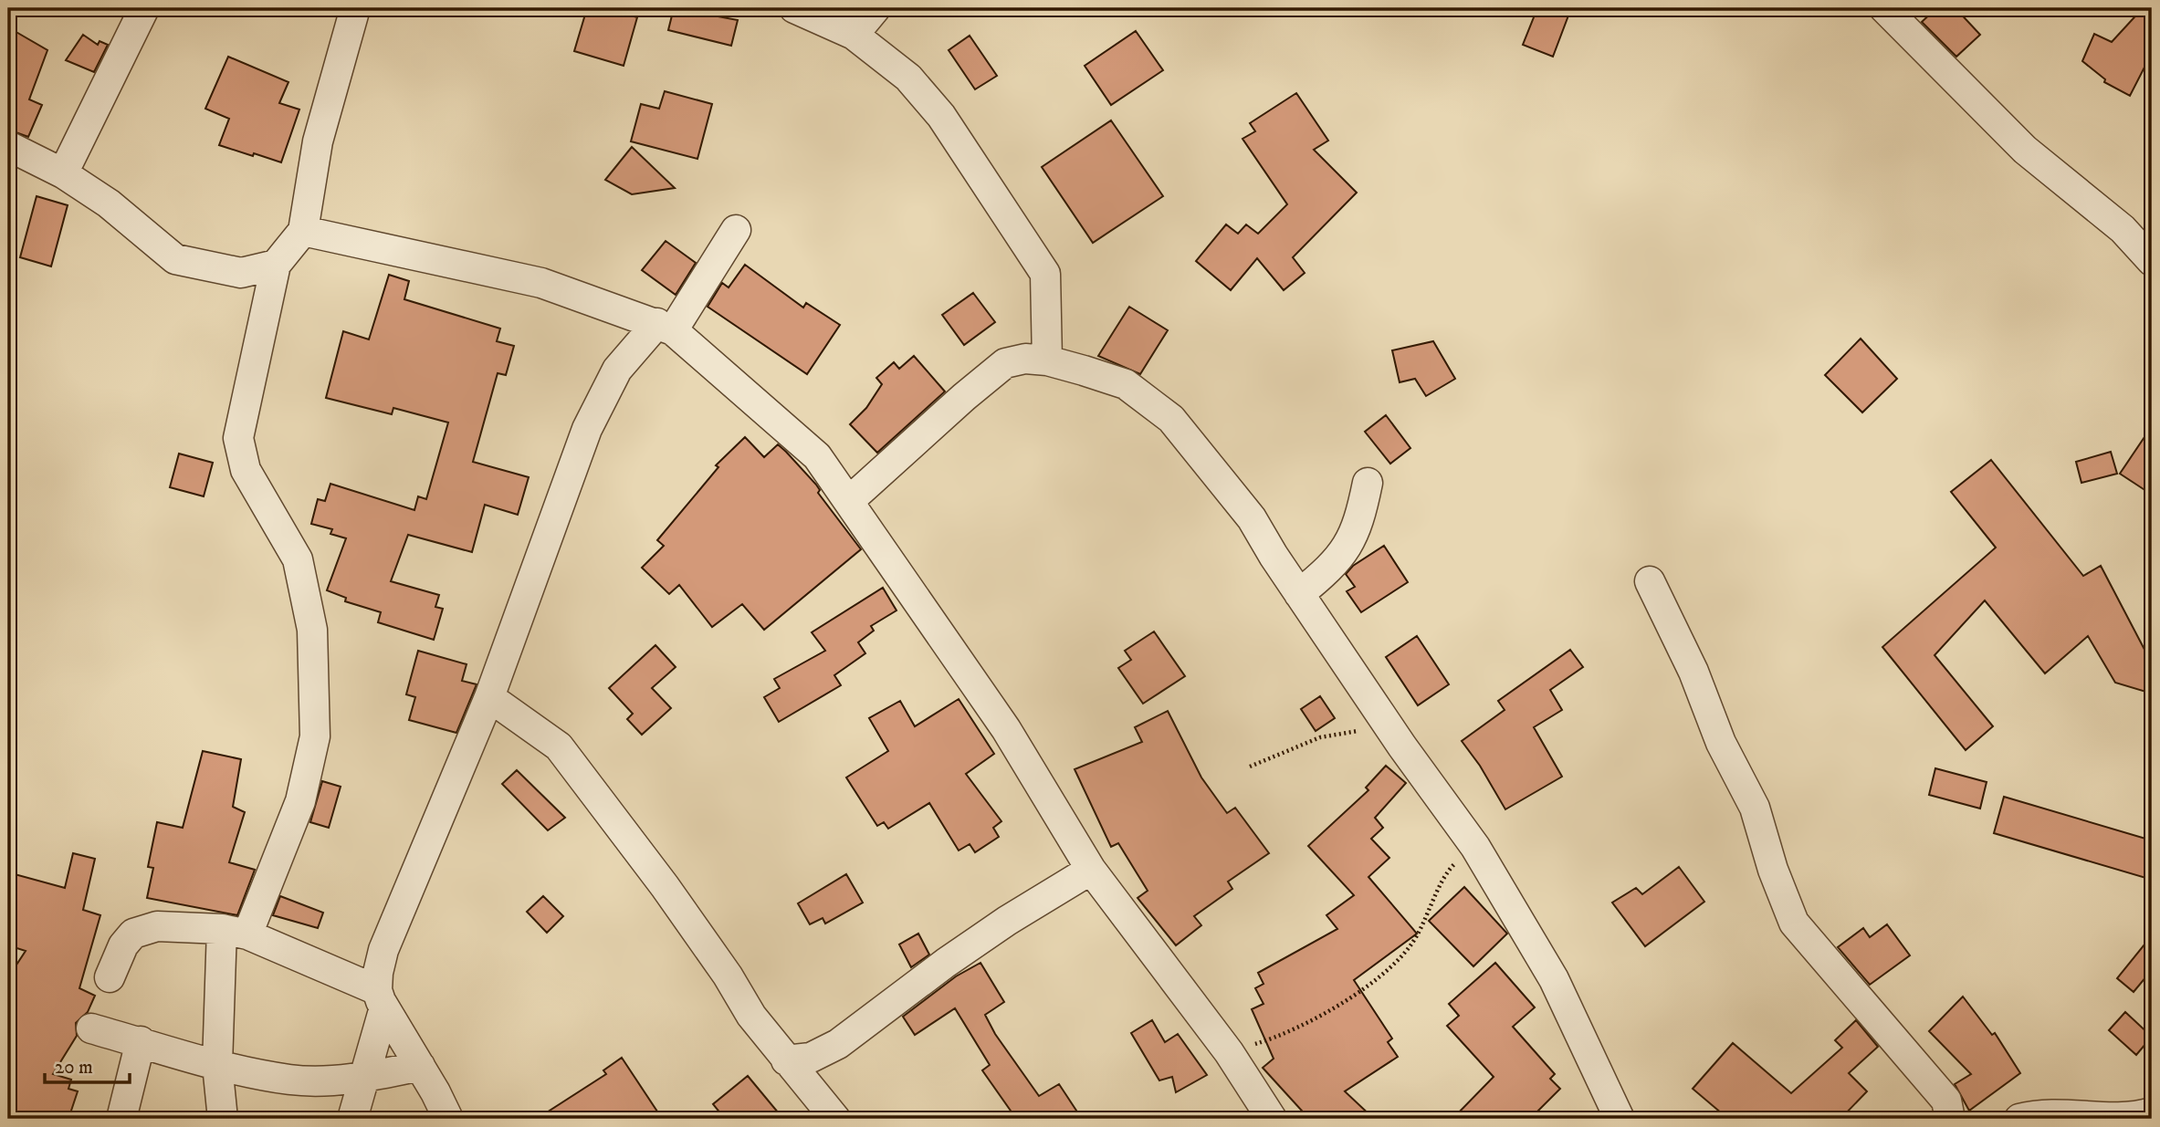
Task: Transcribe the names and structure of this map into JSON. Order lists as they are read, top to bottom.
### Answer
{
  "scale_bar": "20 m"
}
